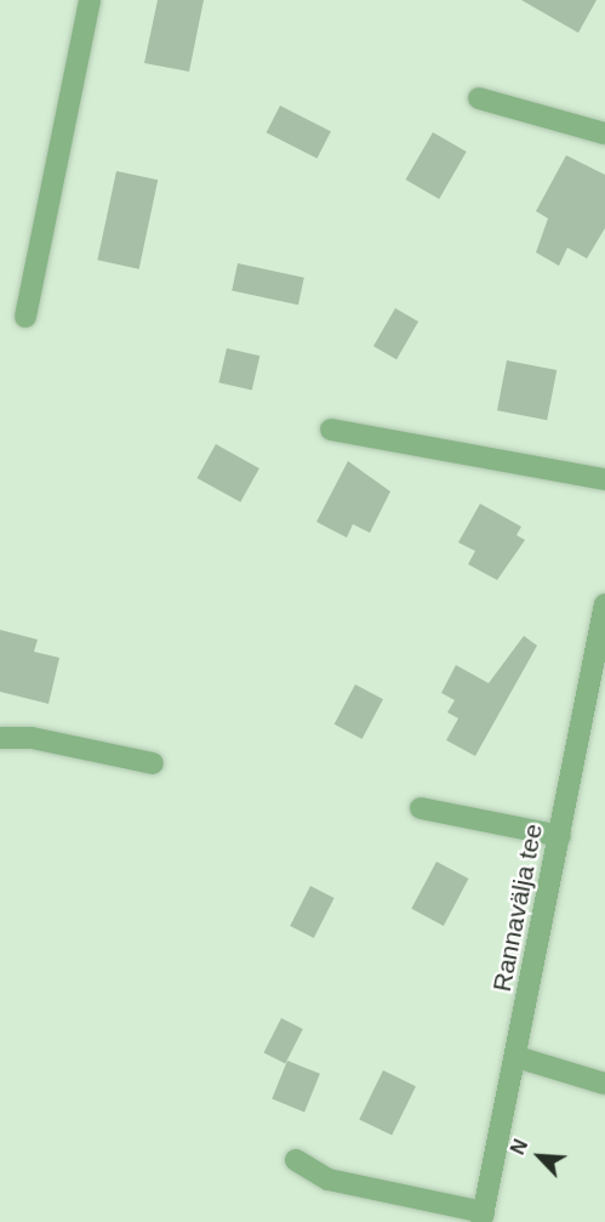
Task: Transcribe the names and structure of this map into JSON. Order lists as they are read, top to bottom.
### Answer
{
  "streets": {
    "street": ["Rannavälja tee"]
  },
  "north": "top left"
}
